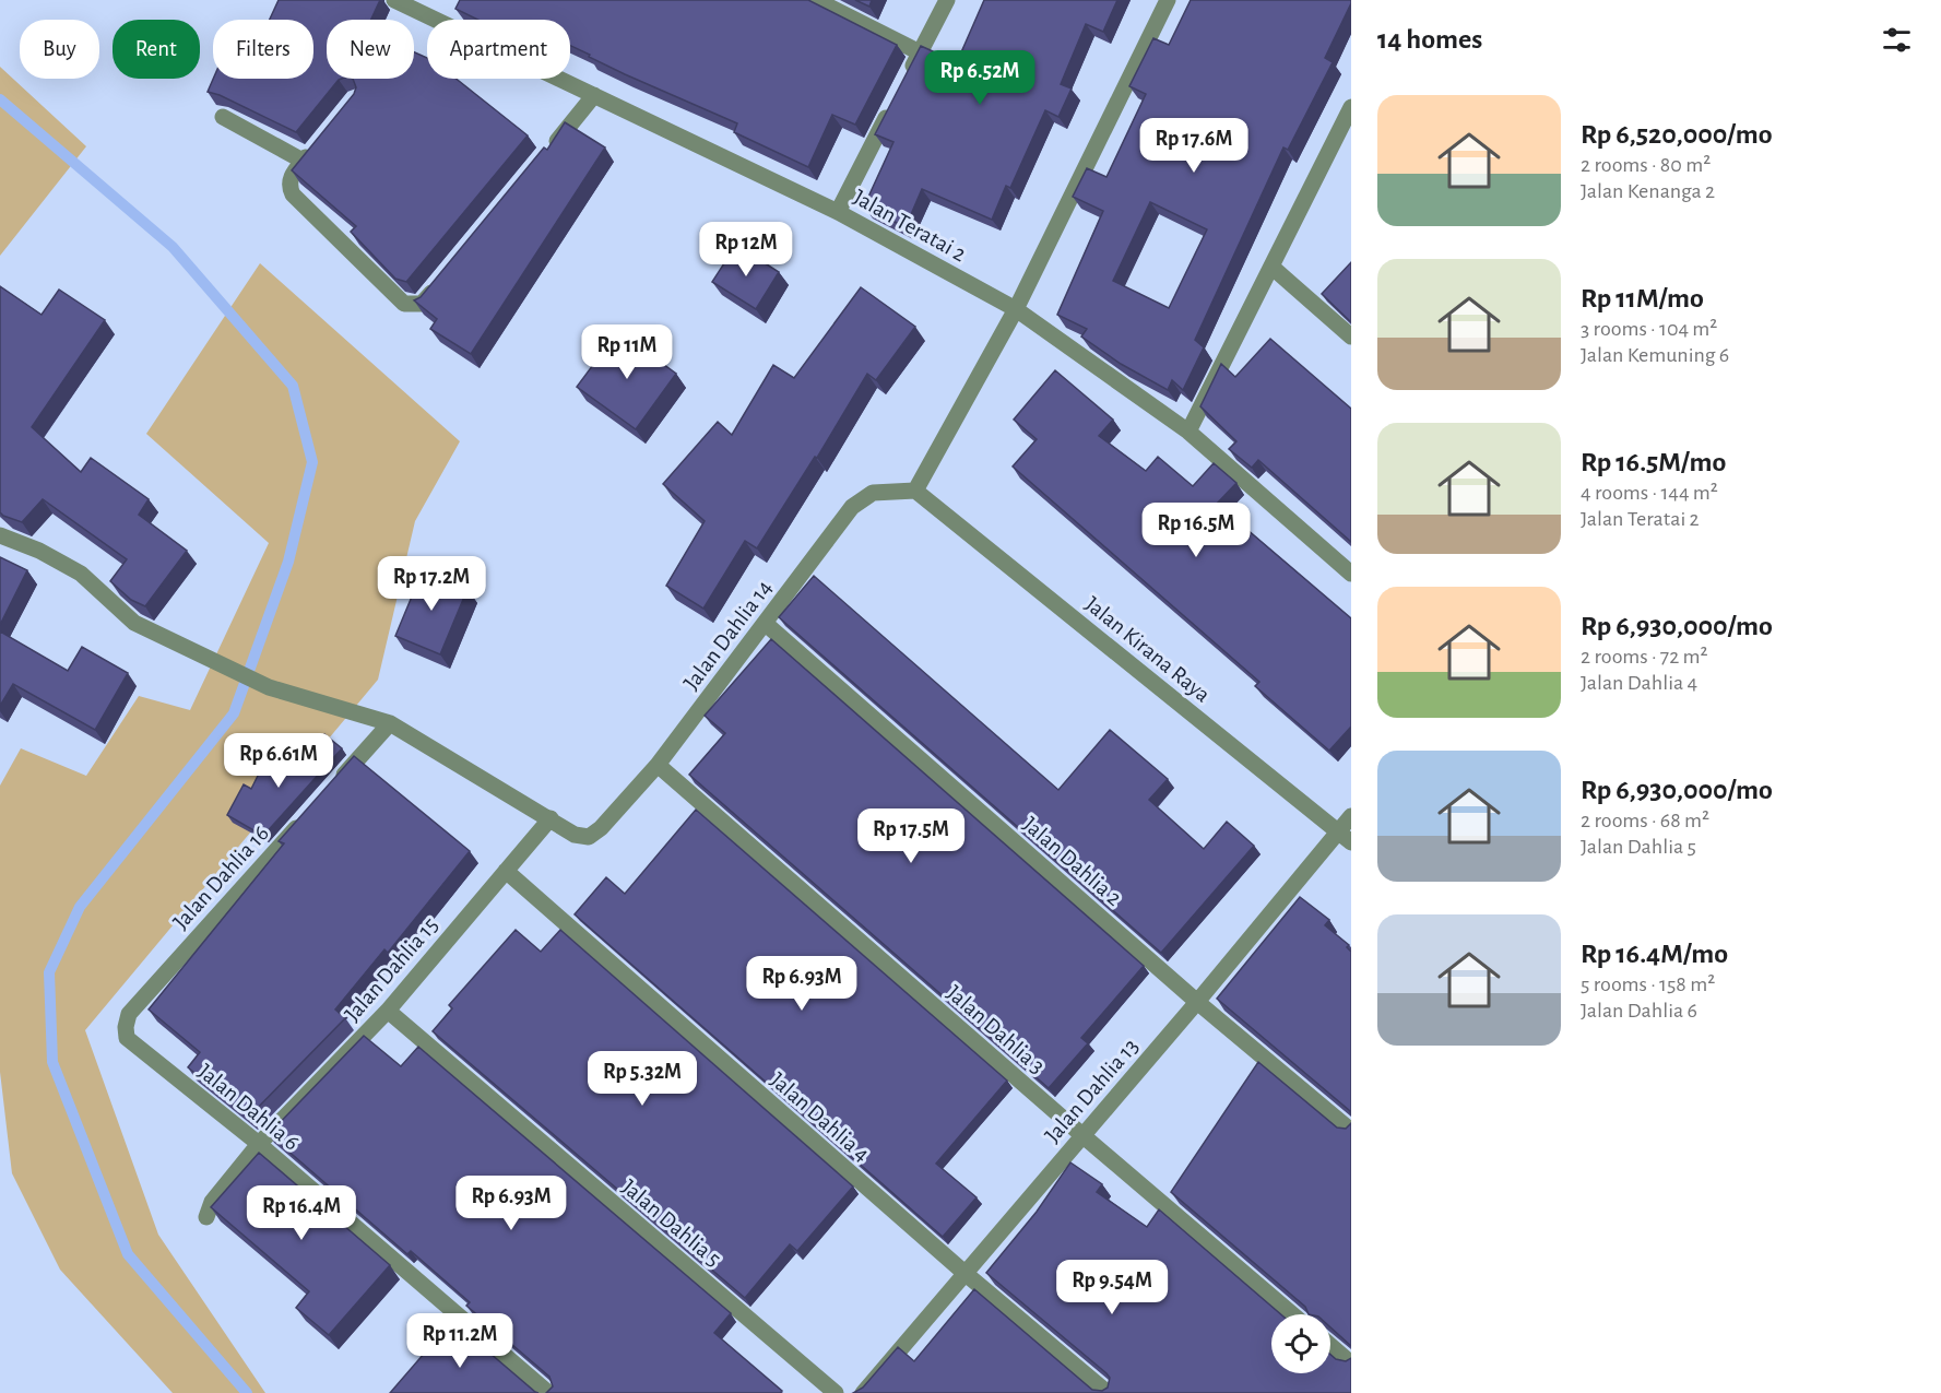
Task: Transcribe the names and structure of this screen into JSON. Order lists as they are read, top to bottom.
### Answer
{
  "streets": {
    "street": [
      "Jalan Teratai 2",
      "Jalan Dahlia 14",
      "Jalan Kirana Raya",
      "Jalan Dahlia 2",
      "Jalan Dahlia 16",
      "Jalan Dahlia 15",
      "Jalan Dahlia 3",
      "Jalan Dahlia 13",
      "Jalan Dahlia 6",
      "Jalan Dahlia 4",
      "Jalan Dahlia 5"
    ]
  },
  "crossings": [
    ["Jalan Dahlia 14", "Jalan Kirana Raya"],
    ["Jalan Dahlia 14", "Jalan Dahlia 2"],
    ["Jalan Dahlia 14", "Jalan Dahlia 15"],
    ["Jalan Dahlia 14", "Jalan Dahlia 3"],
    ["Jalan Kirana Raya", "Jalan Dahlia 13"],
    ["Jalan Dahlia 2", "Jalan Dahlia 13"],
    ["Jalan Dahlia 16", "Jalan Dahlia 6"],
    ["Jalan Dahlia 15", "Jalan Dahlia 6"],
    ["Jalan Dahlia 15", "Jalan Dahlia 4"],
    ["Jalan Dahlia 15", "Jalan Dahlia 5"],
    ["Jalan Dahlia 3", "Jalan Dahlia 13"],
    ["Jalan Dahlia 13", "Jalan Dahlia 4"]
  ],
  "page": {
    "heading": "14 homes",
    "chip": [
      "Buy",
      "Rent",
      "Filters",
      "New",
      "Apartment"
    ],
    "price": [
      "Rp 6.52M",
      "Rp 17.6M",
      "Rp 12M",
      "Rp 11M",
      "Rp 16.5M",
      "Rp 17.2M",
      "Rp 6.61M",
      "Rp 17.5M",
      "Rp 6.93M",
      "Rp 5.32M",
      "Rp 6.93M",
      "Rp 16.4M",
      "Rp 9.54M",
      "Rp 11.2M"
    ],
    "list": [
      {
        "name": "Rp 6,520,000/mo",
        "note": "2 rooms · 80 m² · Jalan Kenanga 2"
      },
      {
        "name": "Rp 11M/mo",
        "note": "3 rooms · 104 m² · Jalan Kemuning 6"
      },
      {
        "name": "Rp 16.5M/mo",
        "note": "4 rooms · 144 m² · Jalan Teratai 2"
      },
      {
        "name": "Rp 6,930,000/mo",
        "note": "2 rooms · 72 m² · Jalan Dahlia 4"
      },
      {
        "name": "Rp 6,930,000/mo",
        "note": "2 rooms · 68 m² · Jalan Dahlia 5"
      },
      {
        "name": "Rp 16.4M/mo",
        "note": "5 rooms · 158 m² · Jalan Dahlia 6"
      }
    ]
  }
}
